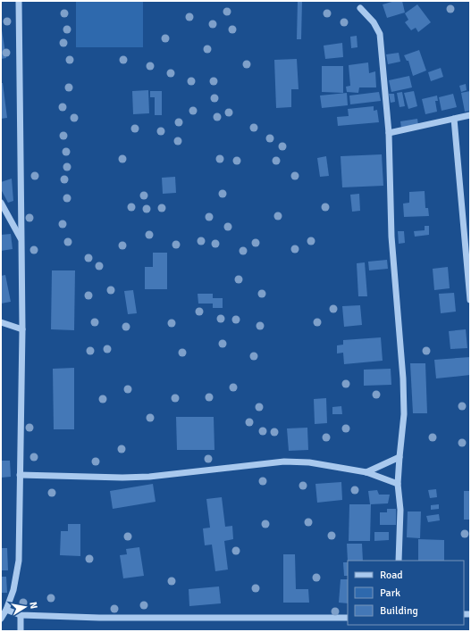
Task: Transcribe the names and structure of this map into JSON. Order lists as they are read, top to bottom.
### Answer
{
  "legend": ["Road", "Park", "Building"],
  "north": "right"
}
